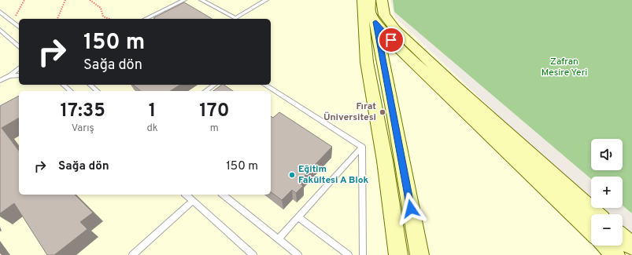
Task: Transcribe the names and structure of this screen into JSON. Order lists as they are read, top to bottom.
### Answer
{
  "parks": ["Zafran Mesire Yeri"],
  "places": ["Fırat Üniversitesi", "Eğitim Fakültesi A Blok"],
  "page": {
    "turn": ["150 m", "Sağa dön"],
    "eta": [
      "17:35",
      "Varış",
      "1",
      "dk",
      "170",
      "m"
    ],
    "map_buttons": ["+", "−"],
    "list": [
      {
        "name": "Sağa dön",
        "value": "150 m"
      }
    ]
  }
}
